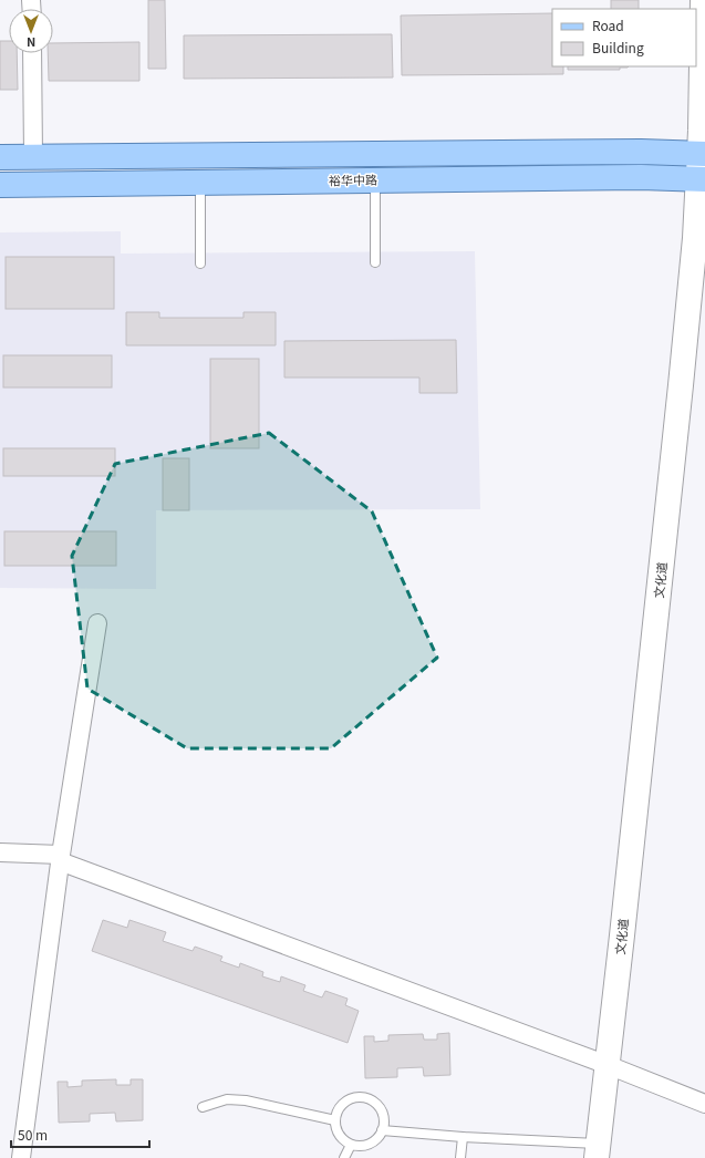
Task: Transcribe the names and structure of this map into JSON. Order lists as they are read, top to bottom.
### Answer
{
  "streets": {
    "main road": ["裕华中路", "文化道"]
  },
  "crossings": [
    ["裕华中路", "文化道"]
  ],
  "legend": ["Road", "Building"],
  "scale_bar": "50 m",
  "north": "bottom"
}
